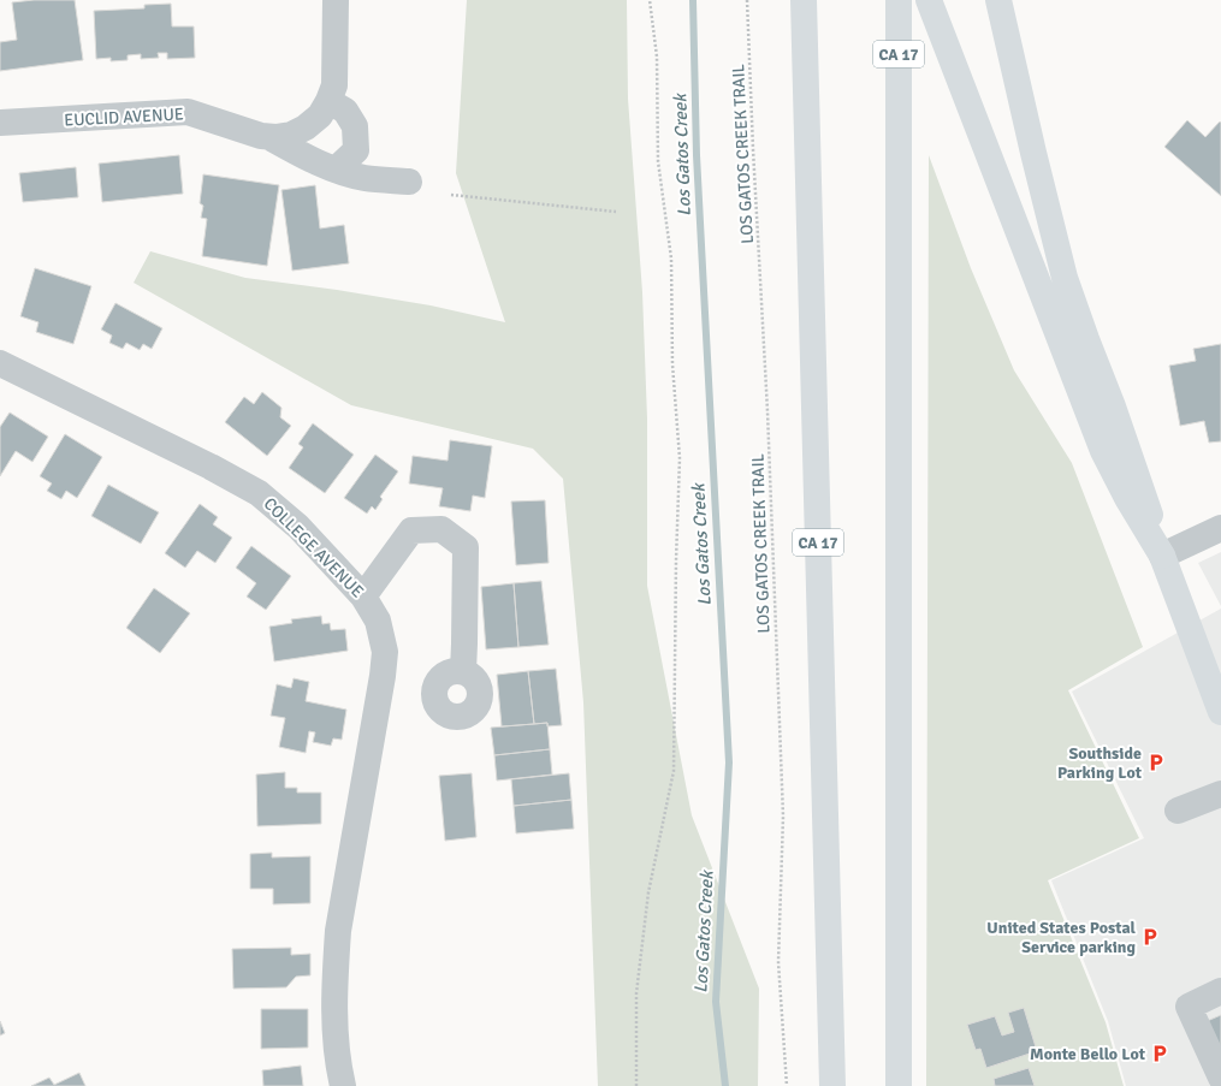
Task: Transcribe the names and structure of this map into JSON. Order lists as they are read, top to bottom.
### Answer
{
  "streets": {
    "main road": ["CA 17"],
    "street": ["EUCLID AVENUE", "COLLEGE AVENUE"],
    "path": ["LOS GATOS CREEK TRAIL"]
  },
  "water": ["Los Gatos Creek"],
  "places": {
    "parking": ["Southside Parking Lot", "United States Postal Service parking", "Monte Bello Lot"]
  }
}
